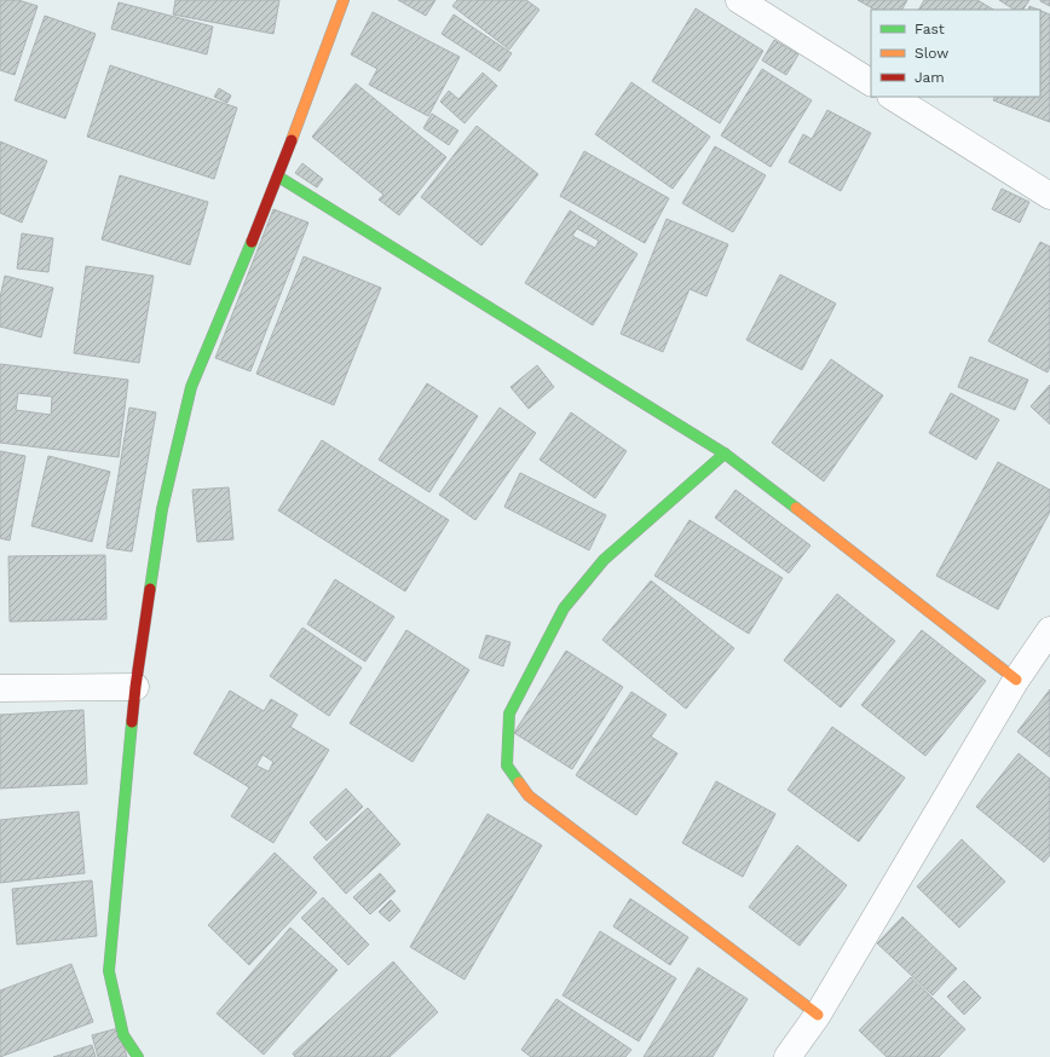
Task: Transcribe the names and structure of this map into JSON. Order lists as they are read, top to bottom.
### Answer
{
  "legend": ["Fast", "Slow", "Jam"]
}
